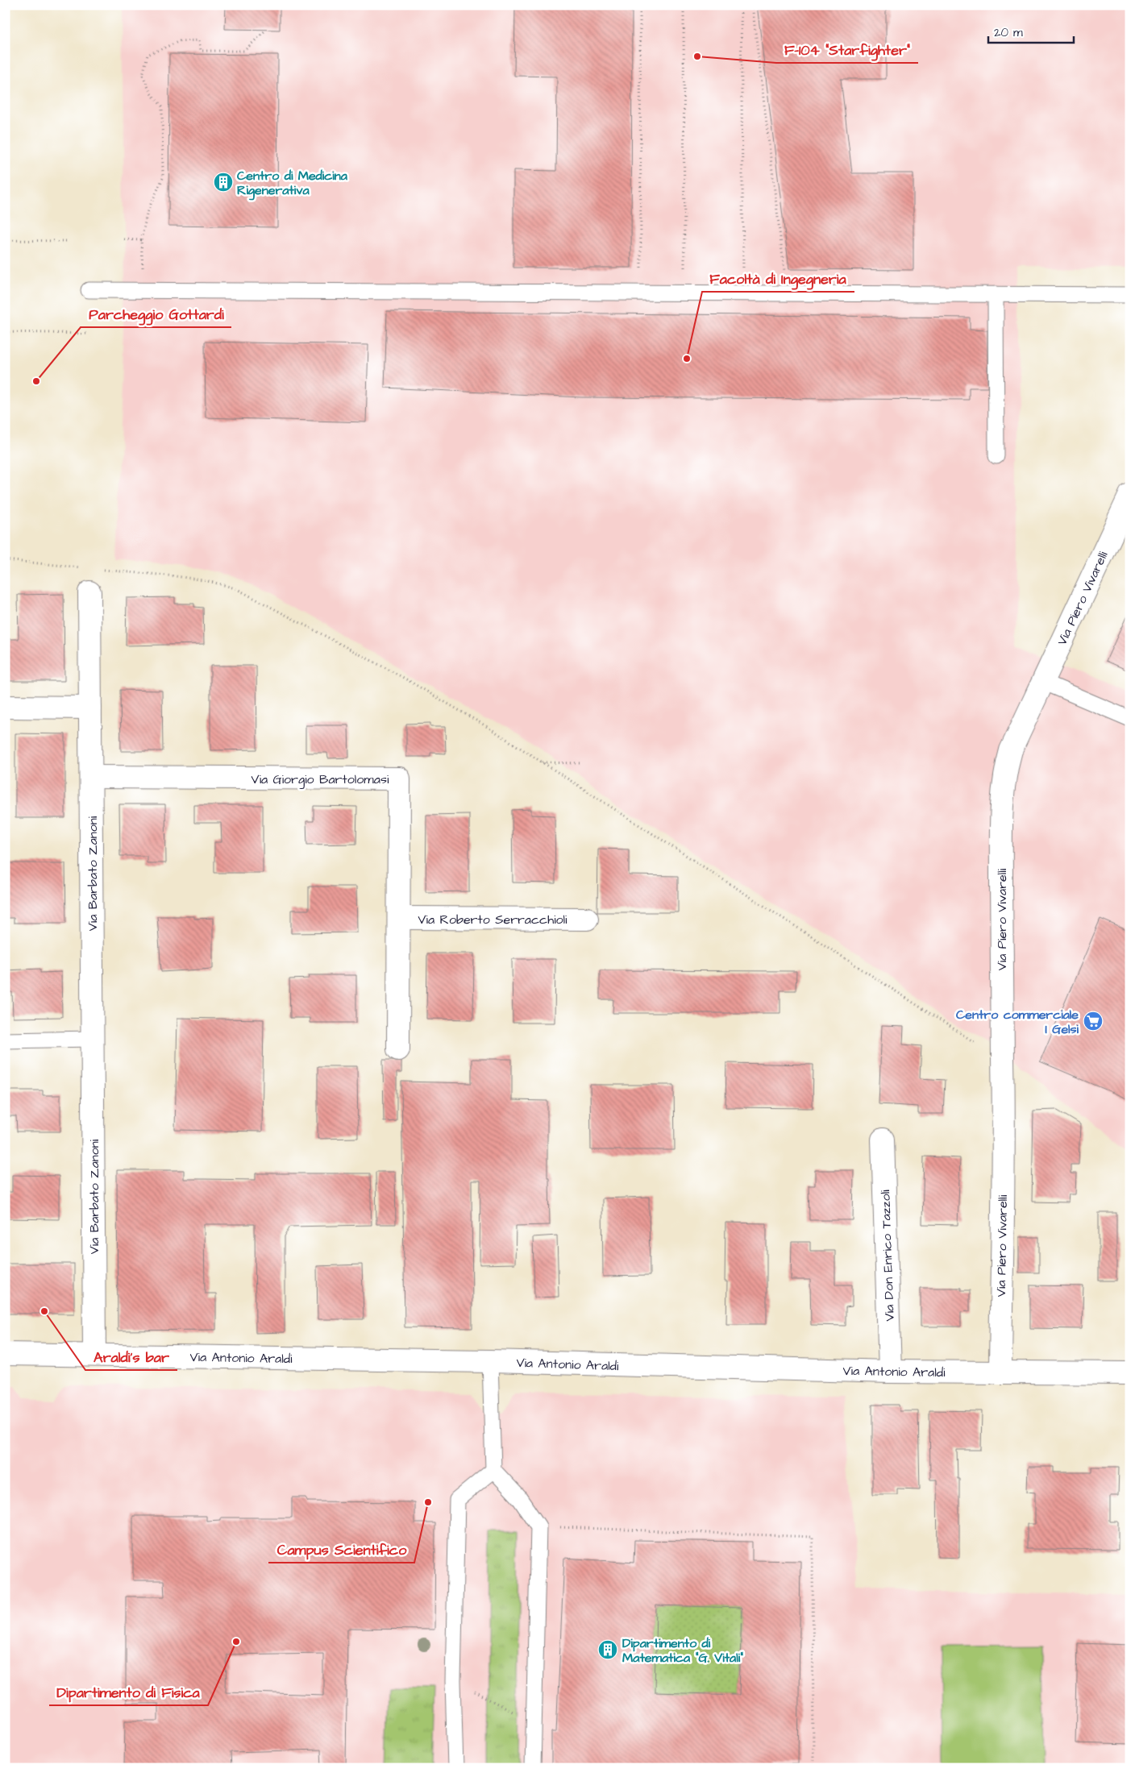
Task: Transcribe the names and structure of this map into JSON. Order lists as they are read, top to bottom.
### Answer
{
  "streets": {
    "street": [
      "Via Piero Vivarelli",
      "Via Giorgio Bartolomasi",
      "Via Barbato Zanoni",
      "Via Roberto Serracchioli",
      "Via Don Enrico Tazzoli",
      "Via Antonio Araldi"
    ]
  },
  "crossings": [
    ["Via Piero Vivarelli", "Via Antonio Araldi"],
    ["Via Giorgio Bartolomasi", "Via Barbato Zanoni"],
    ["Via Giorgio Bartolomasi", "Via Roberto Serracchioli"],
    ["Via Barbato Zanoni", "Via Antonio Araldi"],
    ["Via Don Enrico Tazzoli", "Via Antonio Araldi"]
  ],
  "places": {
    "other": [
      "F-104 \"Starfighter\"",
      "Facoltà di Ingegneria",
      "Parcheggio Gottardi",
      "Araldi's bar",
      "Campus Scientifico",
      "Dipartimento di Fisica"
    ],
    "building": ["Centro di Medicina Rigenerativa", "Dipartimento di Matematica \"G. Vitali\""],
    "supermarket": ["Centro commerciale I Gelsi"]
  },
  "scale_bar": "20 m"
}
